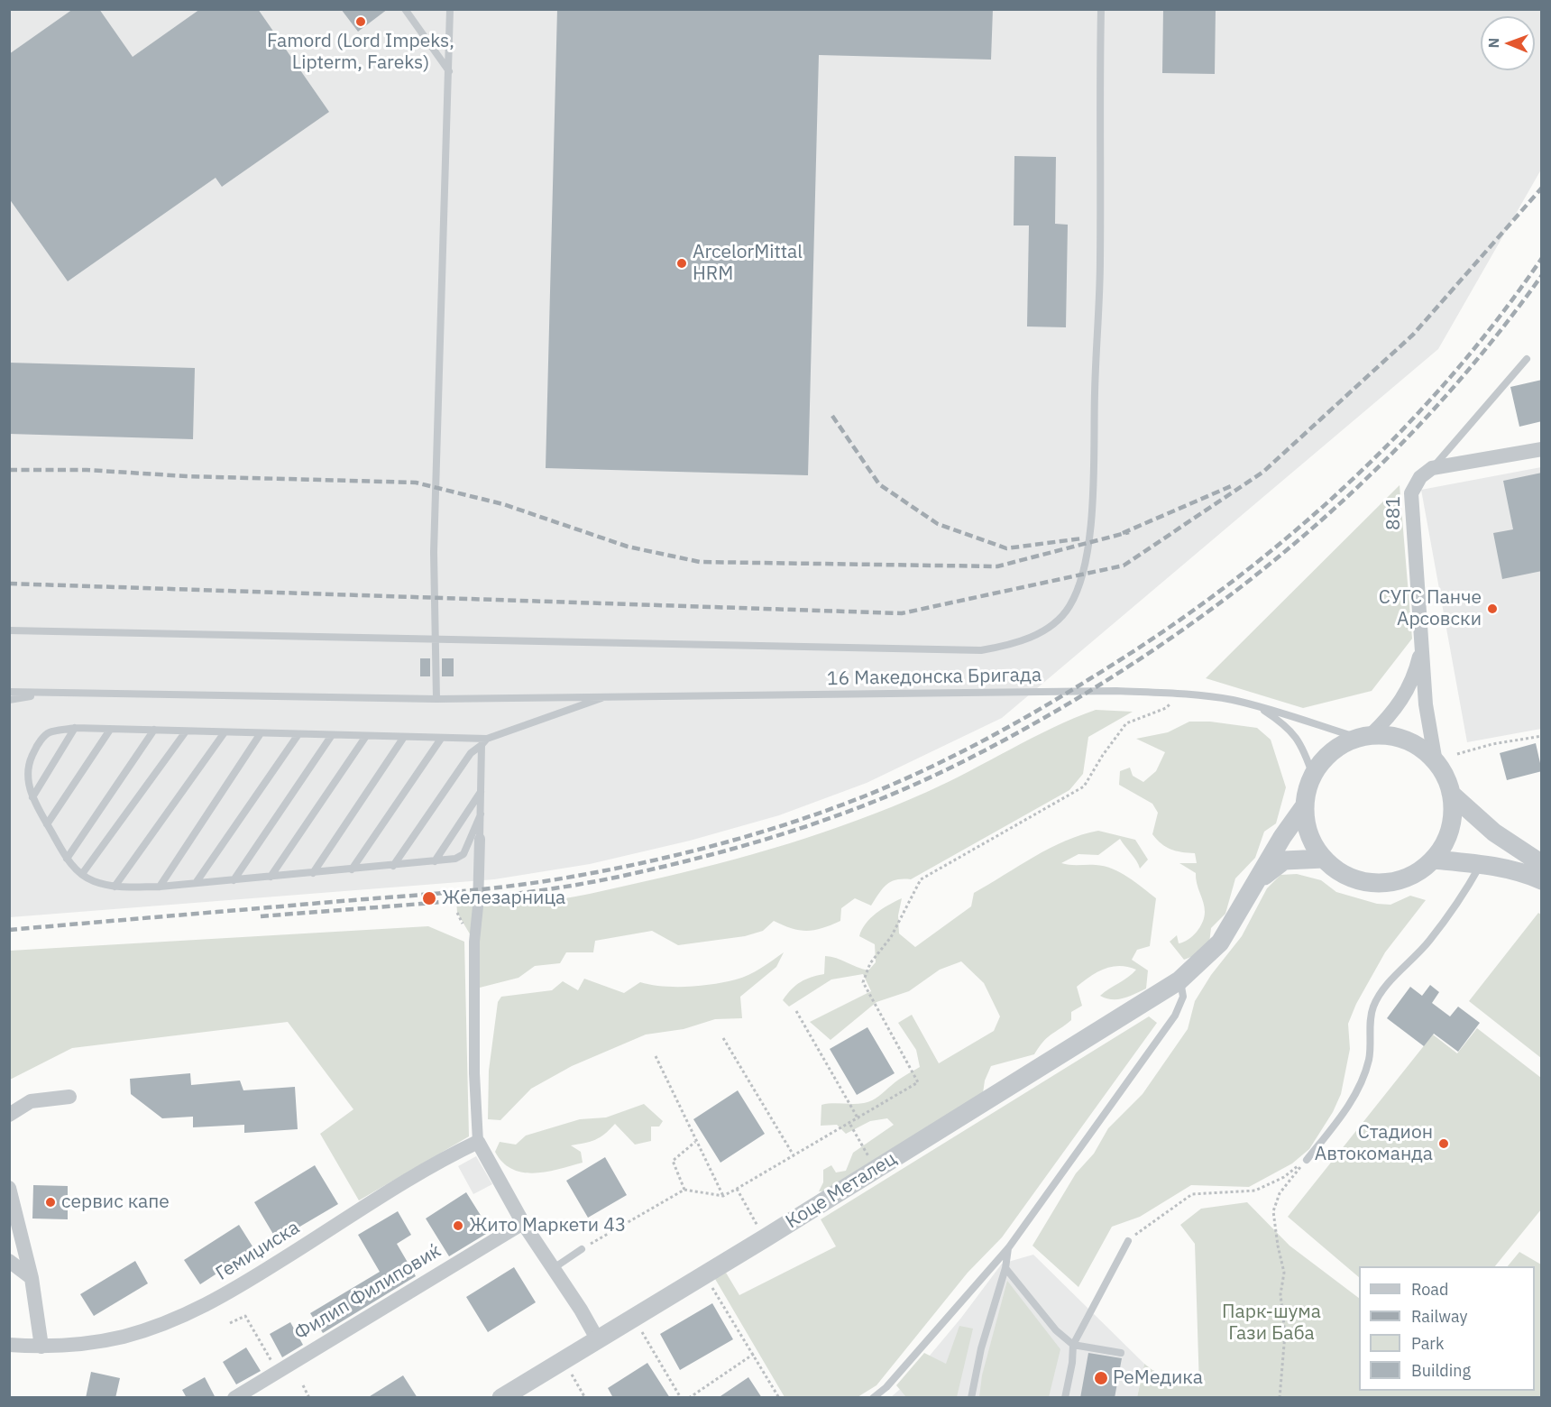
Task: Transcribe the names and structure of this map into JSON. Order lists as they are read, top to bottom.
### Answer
{
  "streets": {
    "street": [
      "881",
      "Коце Металец",
      "Гемиџиска",
      "Филип Филиповиќ"
    ],
    "lane": ["16 Македонска Бригада"]
  },
  "crossings": [
    ["881", "16 Македонска Бригада"],
    ["881", "Коце Металец"],
    ["16 Македонска Бригада", "Коце Металец"]
  ],
  "parks": ["Парк-шума Гази Баба"],
  "places": [
    "Famord (Lord Impeks, Lipterm, Fareks)",
    "ArcelorMittal HRM",
    "СУГС Панче Арсовски",
    "Железарница",
    "Стадион Автокоманда",
    "сервис капе",
    "Жито Маркети 43",
    "РеМедика"
  ],
  "legend": [
    "Road",
    "Railway",
    "Park",
    "Building"
  ],
  "north": "left"
}
